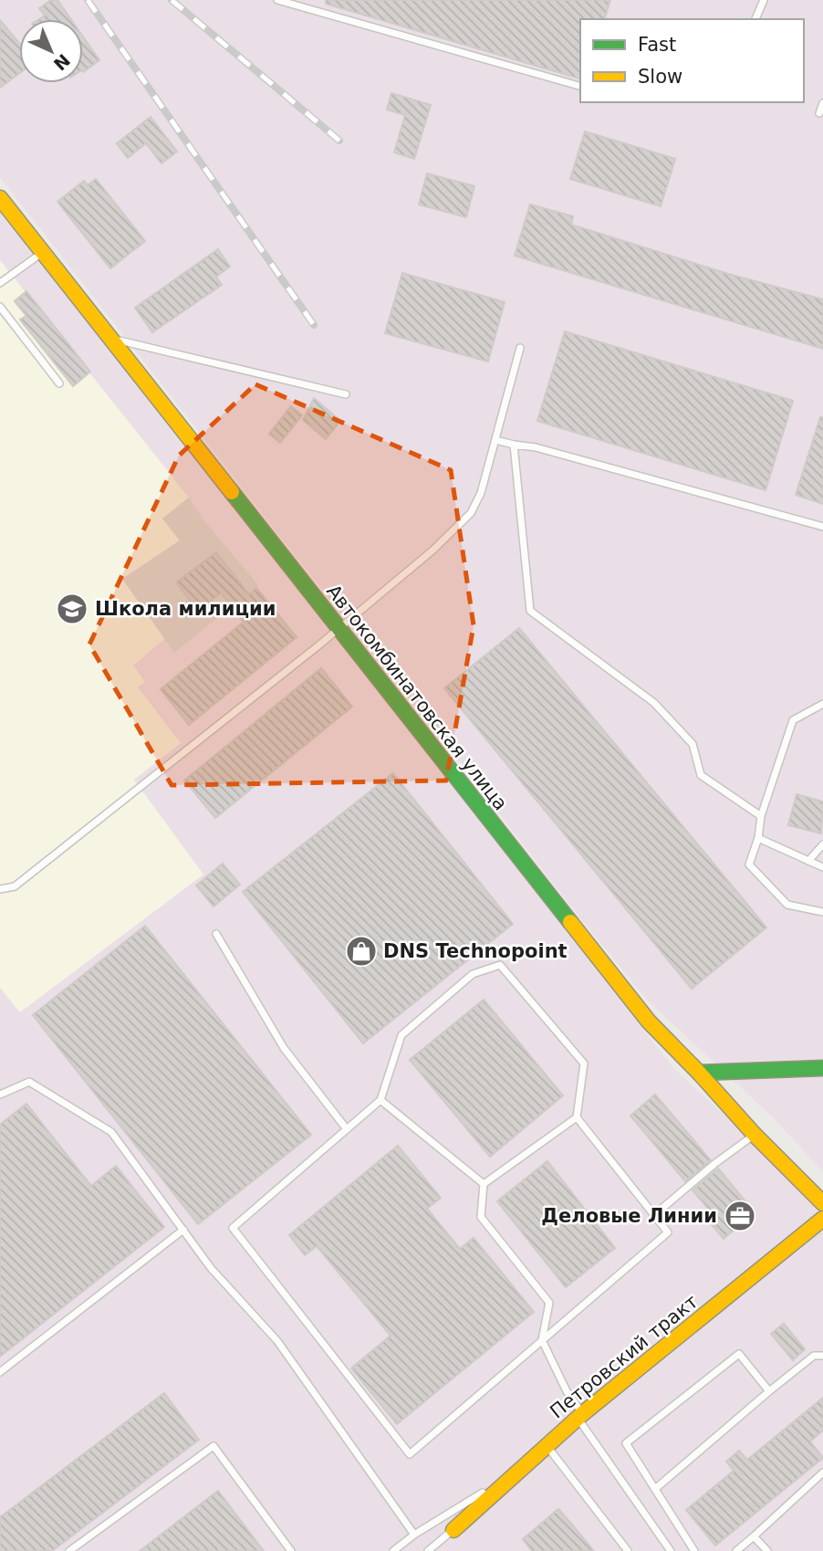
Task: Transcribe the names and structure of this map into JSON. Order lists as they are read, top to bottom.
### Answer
{
  "streets": {
    "street": ["Автокомбинатовская улица", "Петровский тракт"]
  },
  "places": {
    "school or university": ["Школа милиции"],
    "shop": ["DNS Technopoint"],
    "office": ["Деловые Линии"]
  },
  "legend": ["Fast", "Slow"],
  "north": "bottom right"
}
